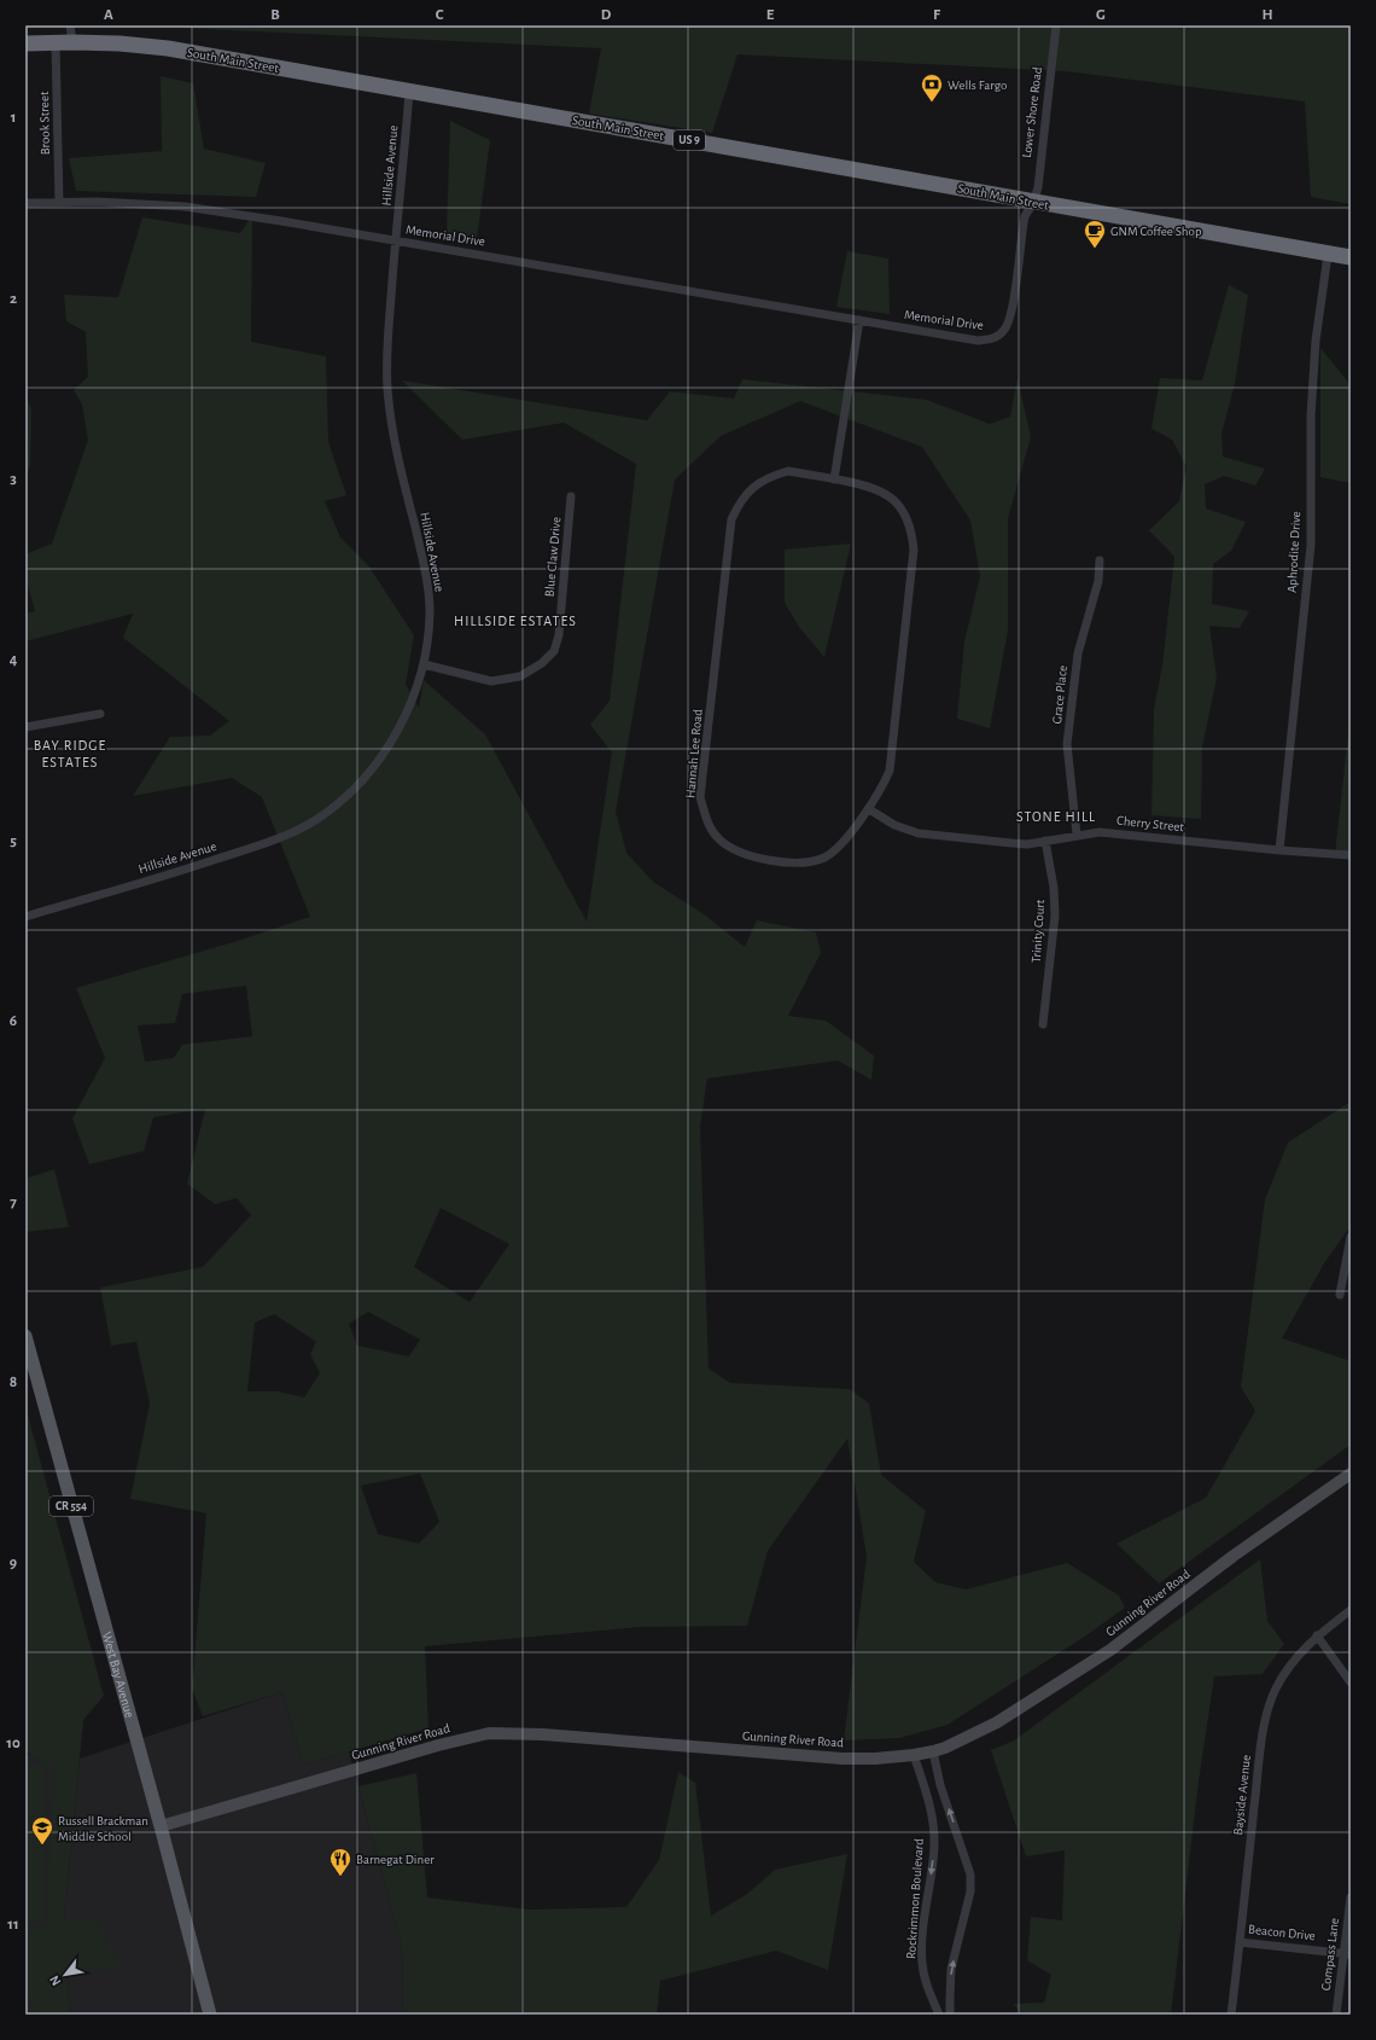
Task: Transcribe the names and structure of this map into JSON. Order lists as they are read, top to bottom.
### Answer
{
  "streets": {
    "highway": ["South Main Street", "US 9"],
    "main road": ["CR 554", "West Bay Avenue"],
    "street": [
      "Lower Shore Road",
      "Brook Street",
      "Hillside Avenue",
      "Memorial Drive",
      "Aphrodite Drive",
      "Blue Claw Drive",
      "Grace Place",
      "Hannah Lee Road",
      "Cherry Street",
      "Trinity Court",
      "Gunning River Road",
      "Bayside Avenue",
      "Rockrimmon Boulevard",
      "Beacon Drive",
      "Compass Lane"
    ]
  },
  "crossings": [
    ["South Main Street", "Lower Shore Road"],
    ["South Main Street", "Brook Street"],
    ["South Main Street", "Hillside Avenue"],
    ["South Main Street", "Memorial Drive"],
    ["South Main Street", "Aphrodite Drive"],
    ["Lower Shore Road", "Memorial Drive"],
    ["Brook Street", "Memorial Drive"],
    ["Hillside Avenue", "Memorial Drive"],
    ["Hillside Avenue", "Blue Claw Drive"],
    ["Aphrodite Drive", "Cherry Street"],
    ["Grace Place", "Cherry Street"],
    ["Hannah Lee Road", "Cherry Street"],
    ["Cherry Street", "Trinity Court"],
    ["Gunning River Road", "West Bay Avenue"],
    ["Gunning River Road", "Rockrimmon Boulevard"],
    ["Bayside Avenue", "Beacon Drive"],
    ["Beacon Drive", "Compass Lane"]
  ],
  "districts": ["HILLSIDE ESTATES", "BAY RIDGE ESTATES", "STONE HILL"],
  "places": {
    "bank": ["Wells Fargo"],
    "cafe": ["GNM Coffee Shop"],
    "school or university": ["Russell Brackman Middle School"],
    "restaurant": ["Barnegat Diner"]
  },
  "north": "bottom left",
  "grid": {
    "columns": [
      "A",
      "B",
      "C",
      "D",
      "E",
      "F",
      "G",
      "H"
    ],
    "rows": [
      "1",
      "2",
      "3",
      "4",
      "5",
      "6",
      "7",
      "8",
      "9",
      "10",
      "11"
    ]
  }
}
